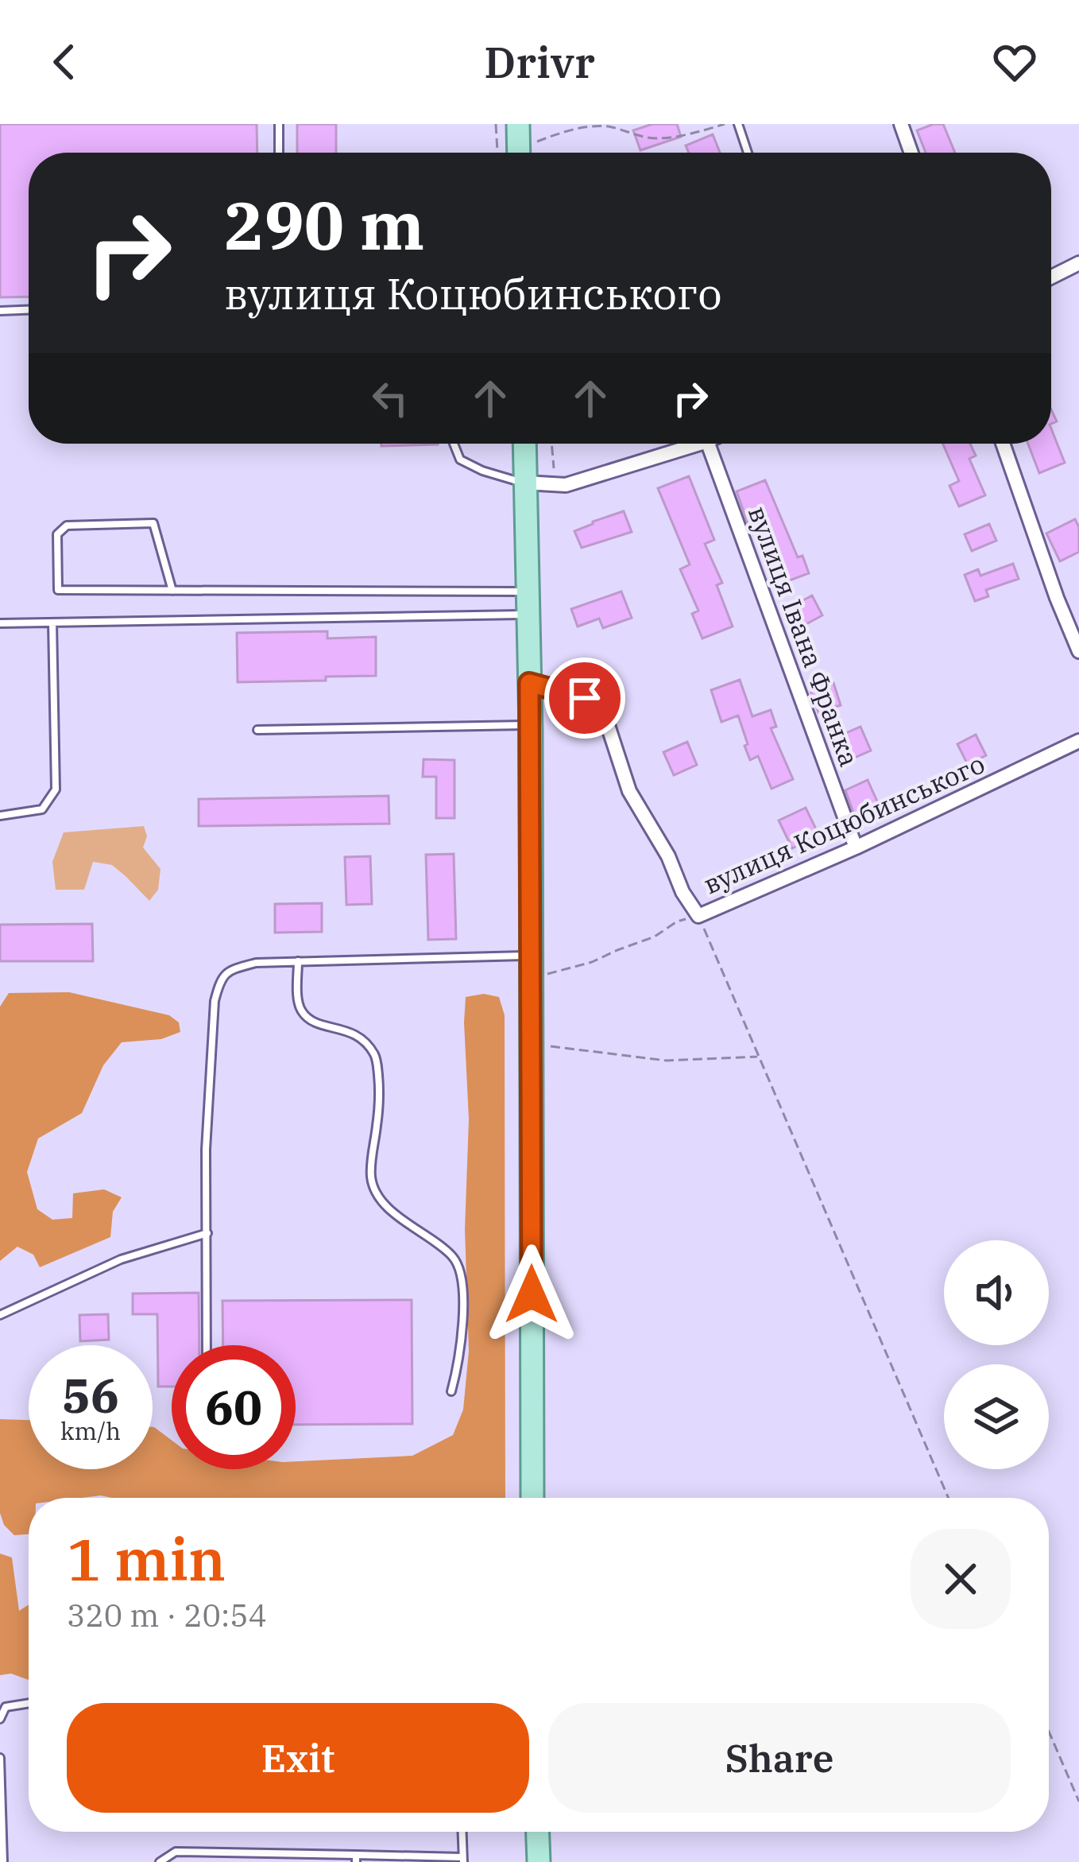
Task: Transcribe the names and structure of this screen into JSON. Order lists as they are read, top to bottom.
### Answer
{
  "streets": {
    "street": ["вулиця Івана Франка", "вулиця Коцюбинського"]
  },
  "crossings": [
    ["вулиця Івана Франка", "вулиця Коцюбинського"]
  ],
  "page": {
    "header": "Drivr",
    "turn": ["290 m", "вулиця Коцюбинського"],
    "speed": "56 km/h",
    "limit": "60",
    "heading": ["1 min", "320 m · 20:54"],
    "buttons": ["Exit", "Share"]
  }
}
